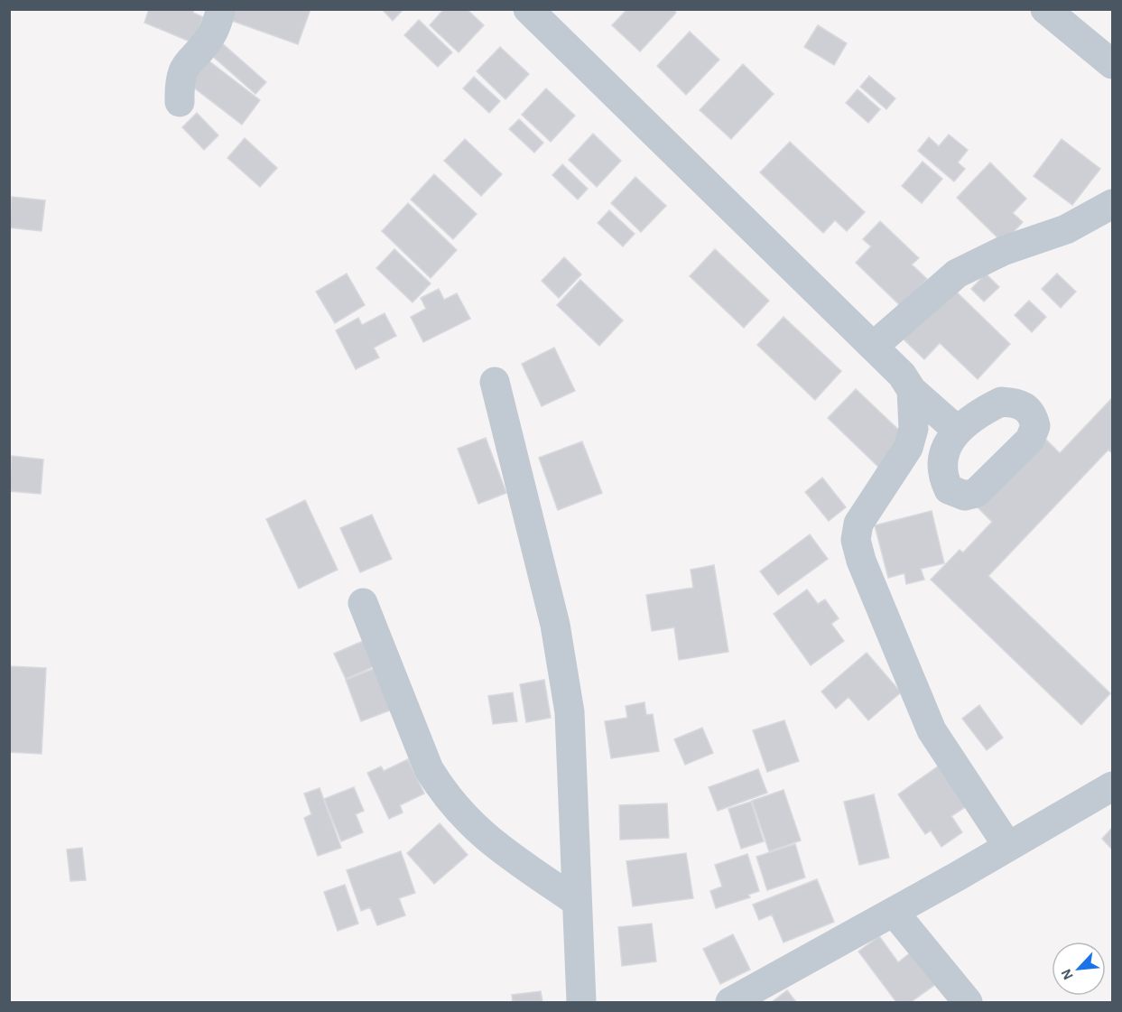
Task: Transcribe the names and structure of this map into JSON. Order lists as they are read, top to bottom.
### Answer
{
  "north": "bottom left"
}
